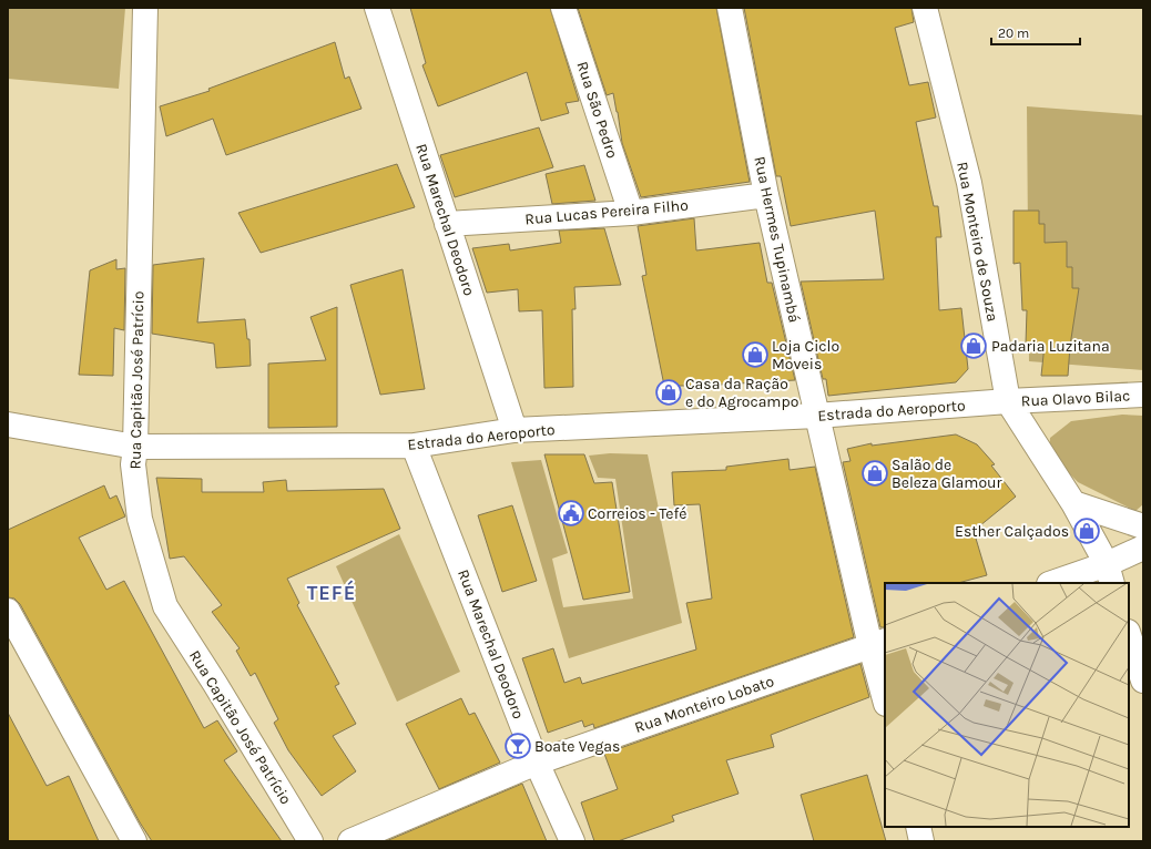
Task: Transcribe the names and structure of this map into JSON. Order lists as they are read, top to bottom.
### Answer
{
  "streets": {
    "street": [
      "Rua São Pedro",
      "Rua Lucas Pereira Filho",
      "Rua Marechal Deodoro",
      "Rua Hermes Tupinambá",
      "Rua Monteiro de Souza",
      "Rua Capitão José Patrício",
      "Rua Olavo Bilac",
      "Estrada do Aeroporto",
      "Rua Monteiro Lobato"
    ]
  },
  "crossings": [
    ["Rua São Pedro", "Rua Lucas Pereira Filho"],
    ["Rua Lucas Pereira Filho", "Rua Marechal Deodoro"],
    ["Rua Lucas Pereira Filho", "Rua Hermes Tupinambá"],
    ["Rua Marechal Deodoro", "Estrada do Aeroporto"],
    ["Rua Marechal Deodoro", "Rua Monteiro Lobato"],
    ["Rua Hermes Tupinambá", "Estrada do Aeroporto"],
    ["Rua Hermes Tupinambá", "Rua Monteiro Lobato"],
    ["Rua Monteiro de Souza", "Rua Olavo Bilac"],
    ["Rua Monteiro de Souza", "Estrada do Aeroporto"],
    ["Rua Capitão José Patrício", "Estrada do Aeroporto"],
    ["Rua Olavo Bilac", "Estrada do Aeroporto"]
  ],
  "districts": ["TEFÉ"],
  "places": {
    "shop": [
      "Padaria Luzitana",
      "Loja Ciclo Moveis",
      "Casa da Ração e do Agrocampo",
      "Salão de Beleza Glamour",
      "Esther Calçados"
    ],
    "public building": ["Correios - Tefé"],
    "bar": ["Boate Vegas"]
  },
  "scale_bar": "20 m"
}
